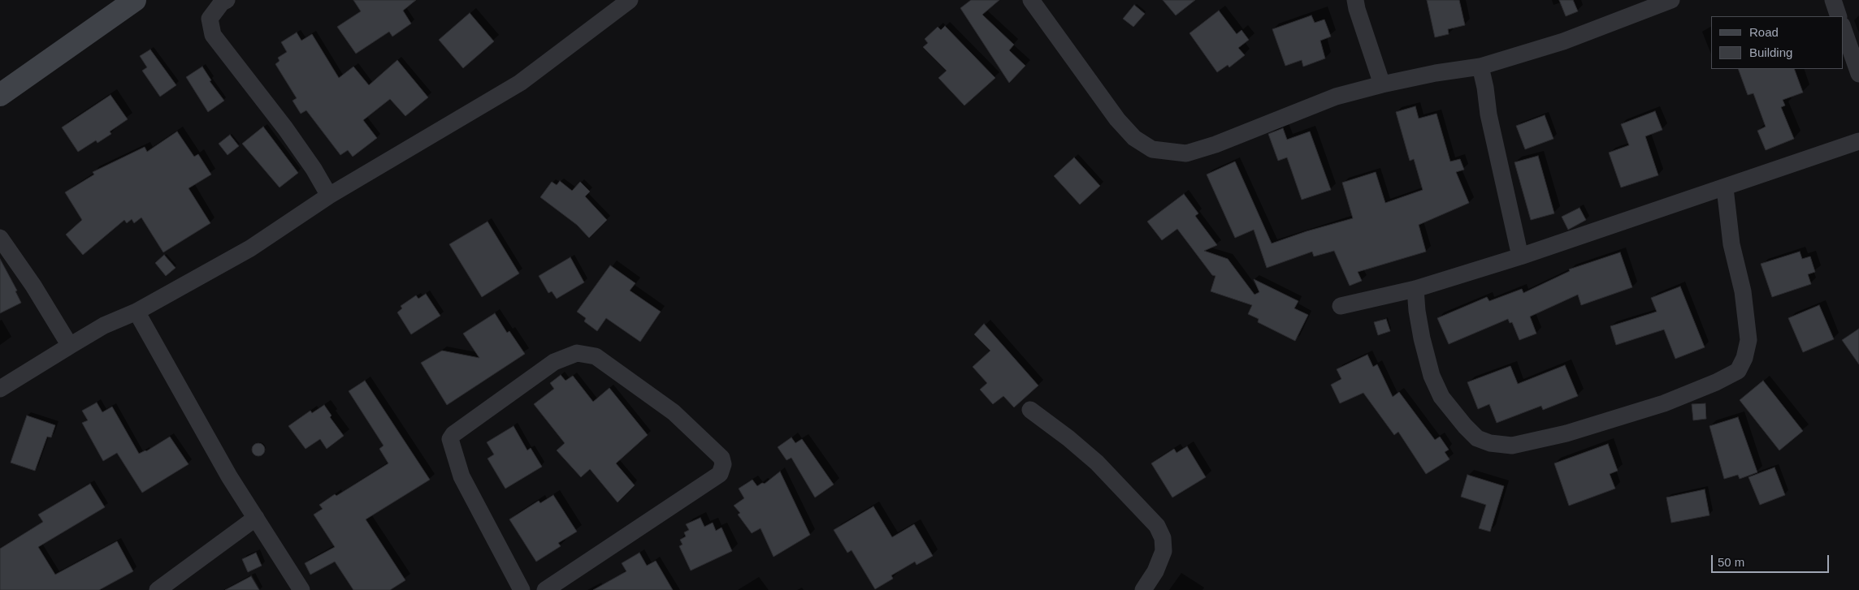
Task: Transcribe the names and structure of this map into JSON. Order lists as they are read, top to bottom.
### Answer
{
  "legend": ["Road", "Building"],
  "scale_bar": "50 m"
}
